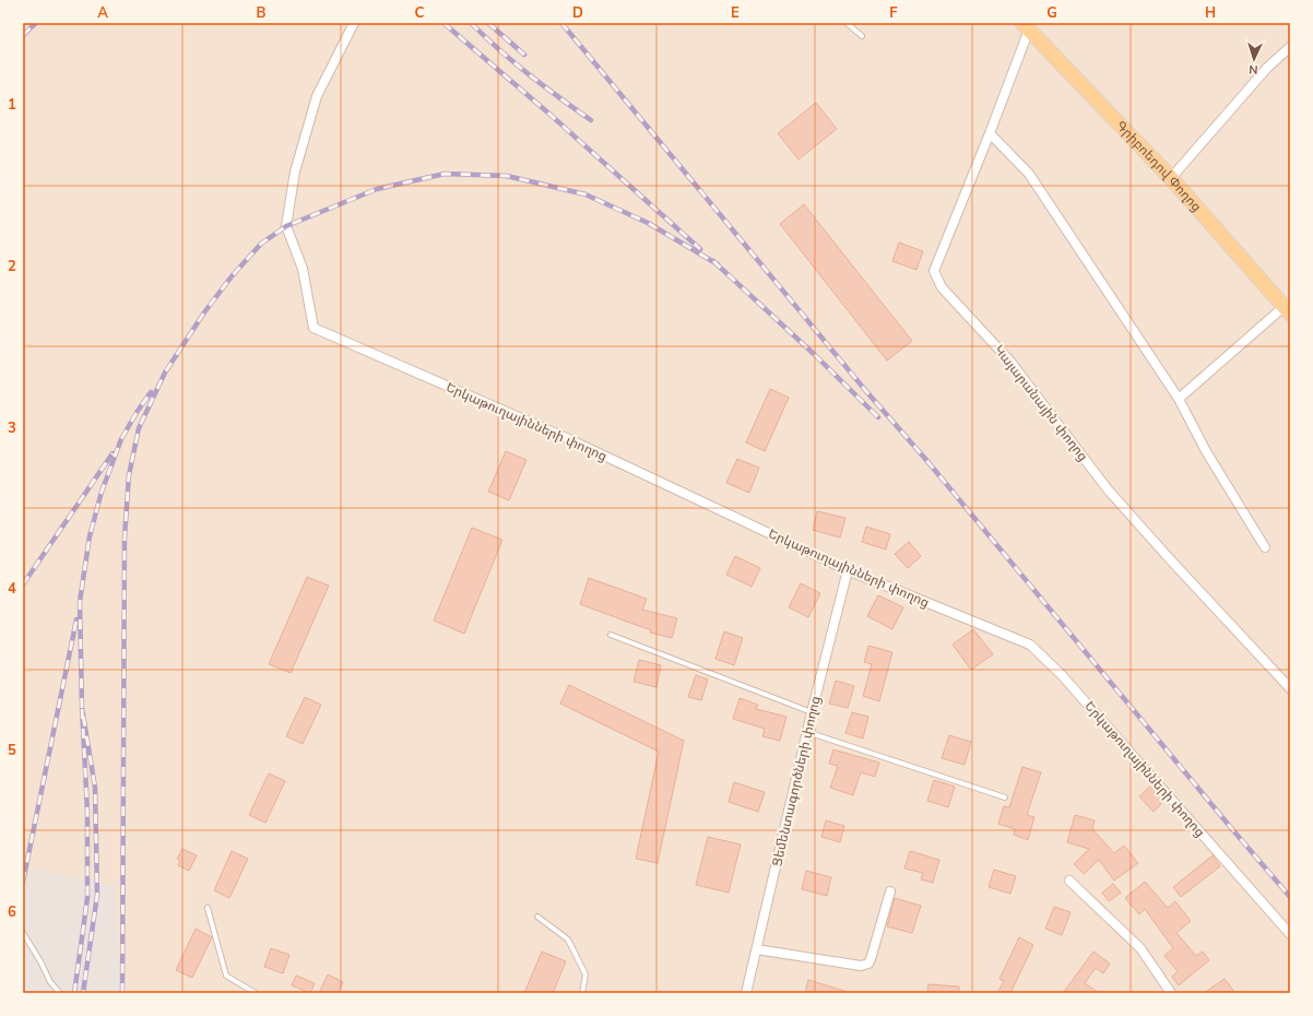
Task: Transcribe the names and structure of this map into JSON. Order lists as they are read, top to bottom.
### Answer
{
  "streets": {
    "main road": ["Գրիբոեդով Փողոց"],
    "street": ["Կայարանային փողոց", "Երկաթուղայինների փողոց", "Ցեմենտագործների փողոց"]
  },
  "crossings": [
    ["Գրիբոեդով Փողոց", "Կայարանային փողոց"],
    ["Երկաթուղայինների փողոց", "Ցեմենտագործների փողոց"]
  ],
  "north": "bottom",
  "grid": {
    "columns": [
      "A",
      "B",
      "C",
      "D",
      "E",
      "F",
      "G",
      "H"
    ],
    "rows": [
      "1",
      "2",
      "3",
      "4",
      "5",
      "6"
    ]
  }
}
